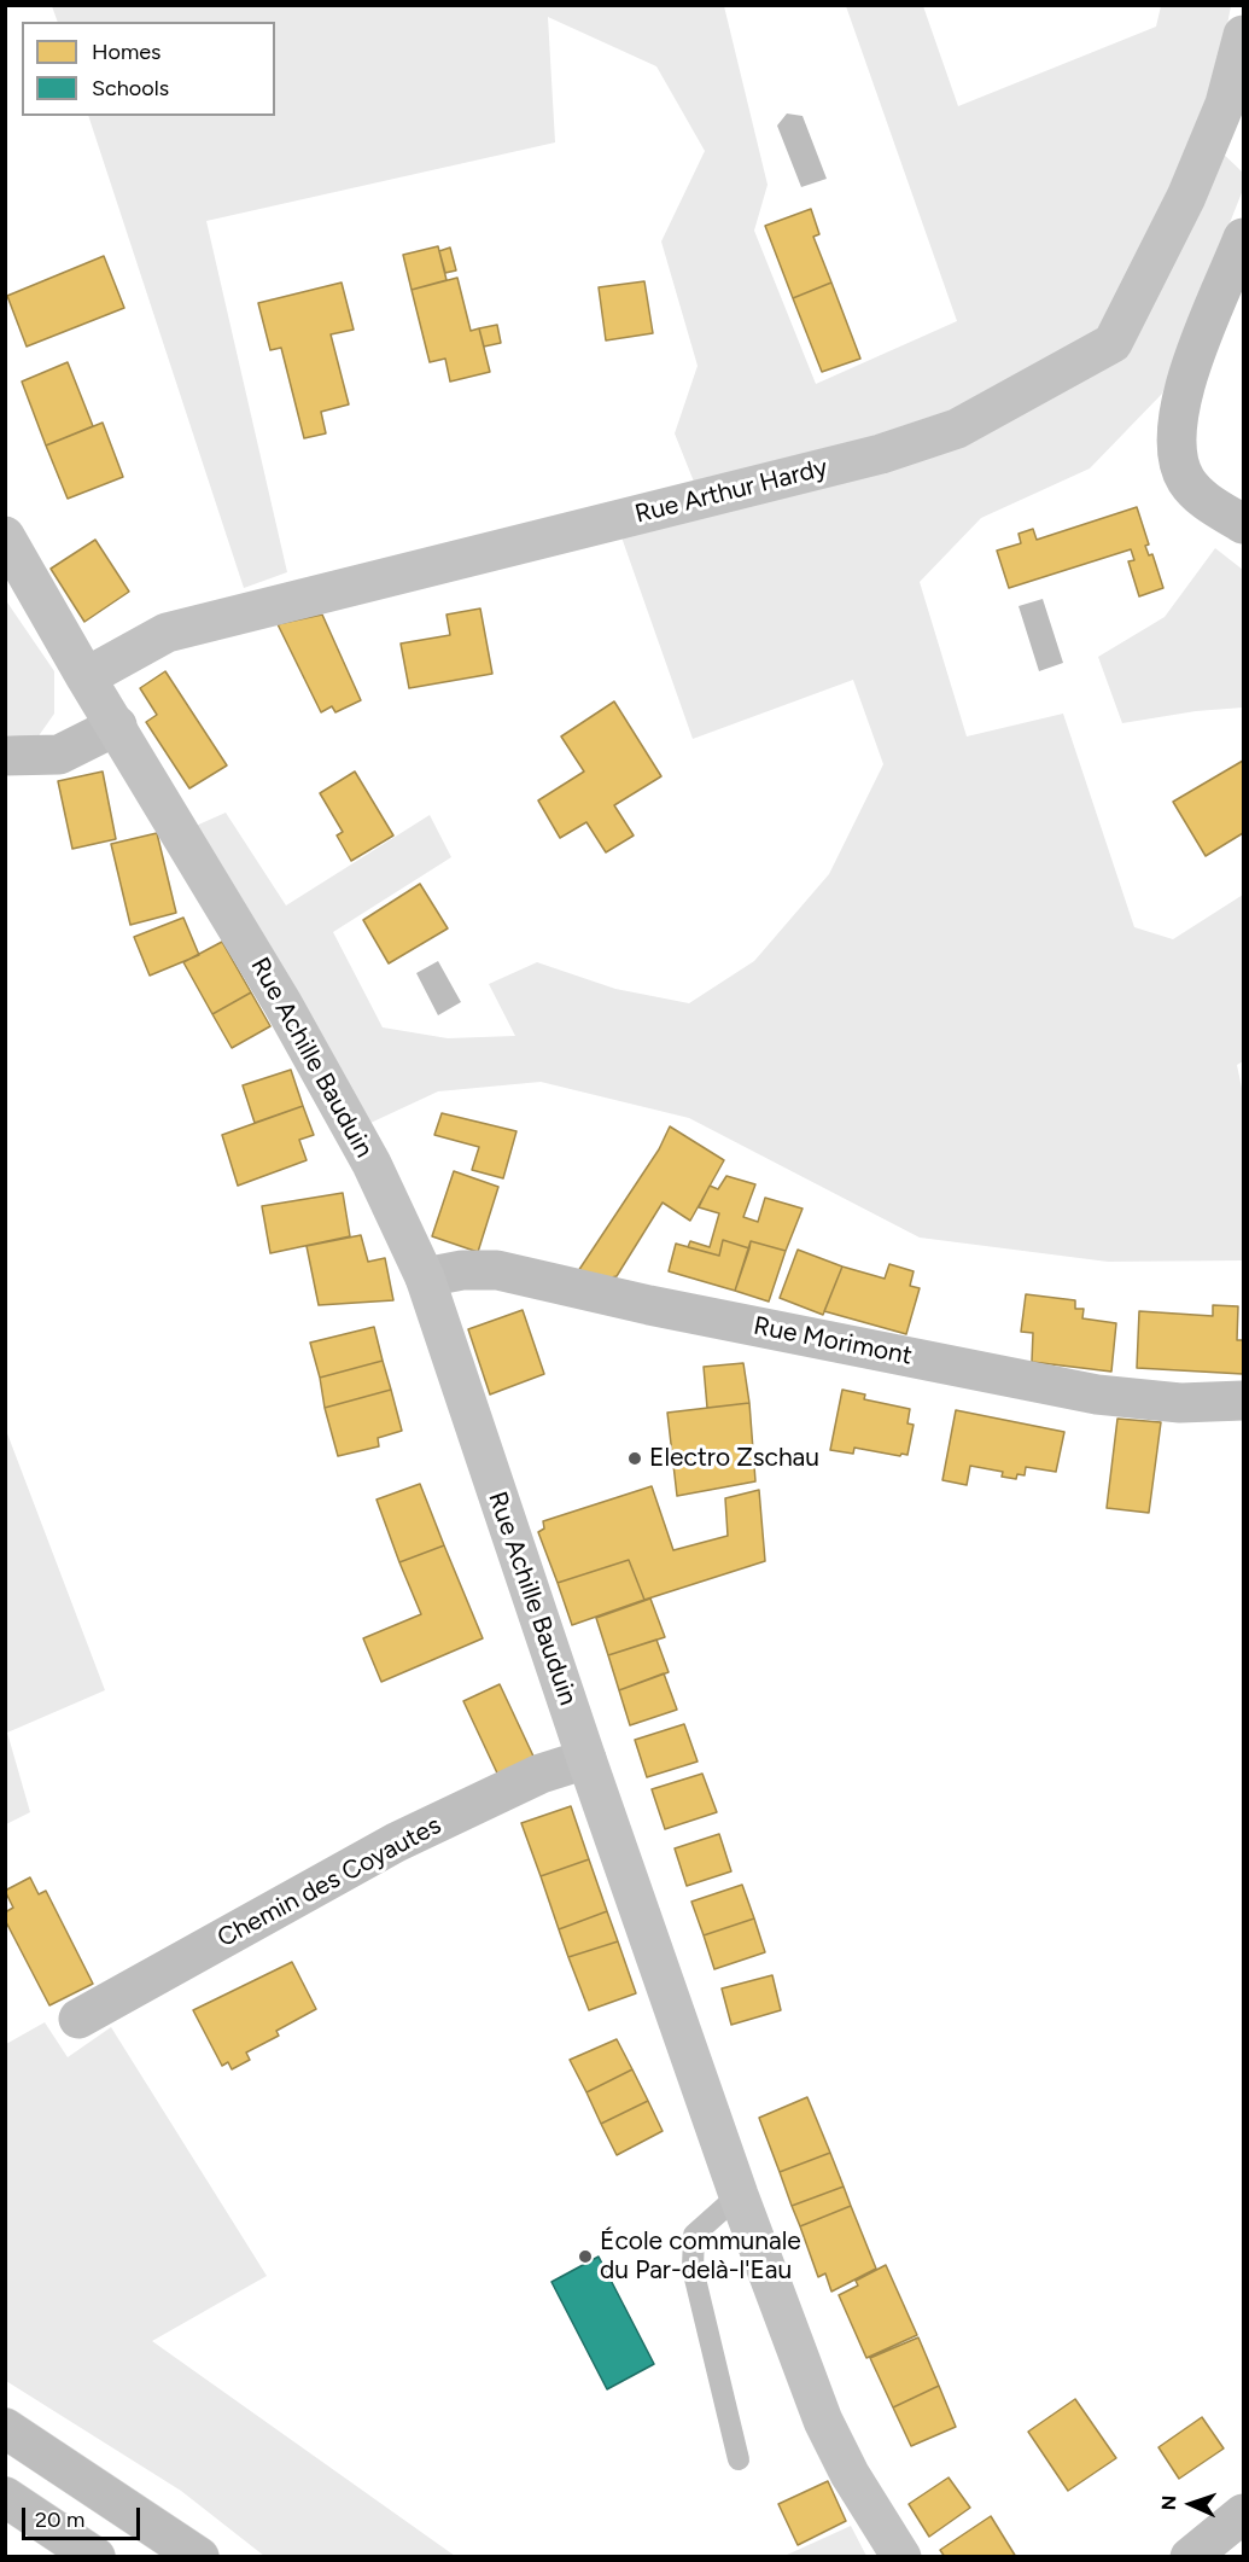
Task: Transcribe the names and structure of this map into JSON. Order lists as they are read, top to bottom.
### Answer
{
  "streets": {
    "street": [
      "Rue Arthur Hardy",
      "Rue Achille Bauduin",
      "Rue Morimont",
      "Chemin des Coyautes"
    ]
  },
  "crossings": [
    ["Rue Arthur Hardy", "Rue Achille Bauduin"],
    ["Rue Achille Bauduin", "Rue Morimont"],
    ["Rue Achille Bauduin", "Chemin des Coyautes"]
  ],
  "places": ["Electro Zschau", "École communale du Par-delà-l'Eau"],
  "legend": ["Homes", "Schools"],
  "scale_bar": "20 m",
  "north": "left"
}
